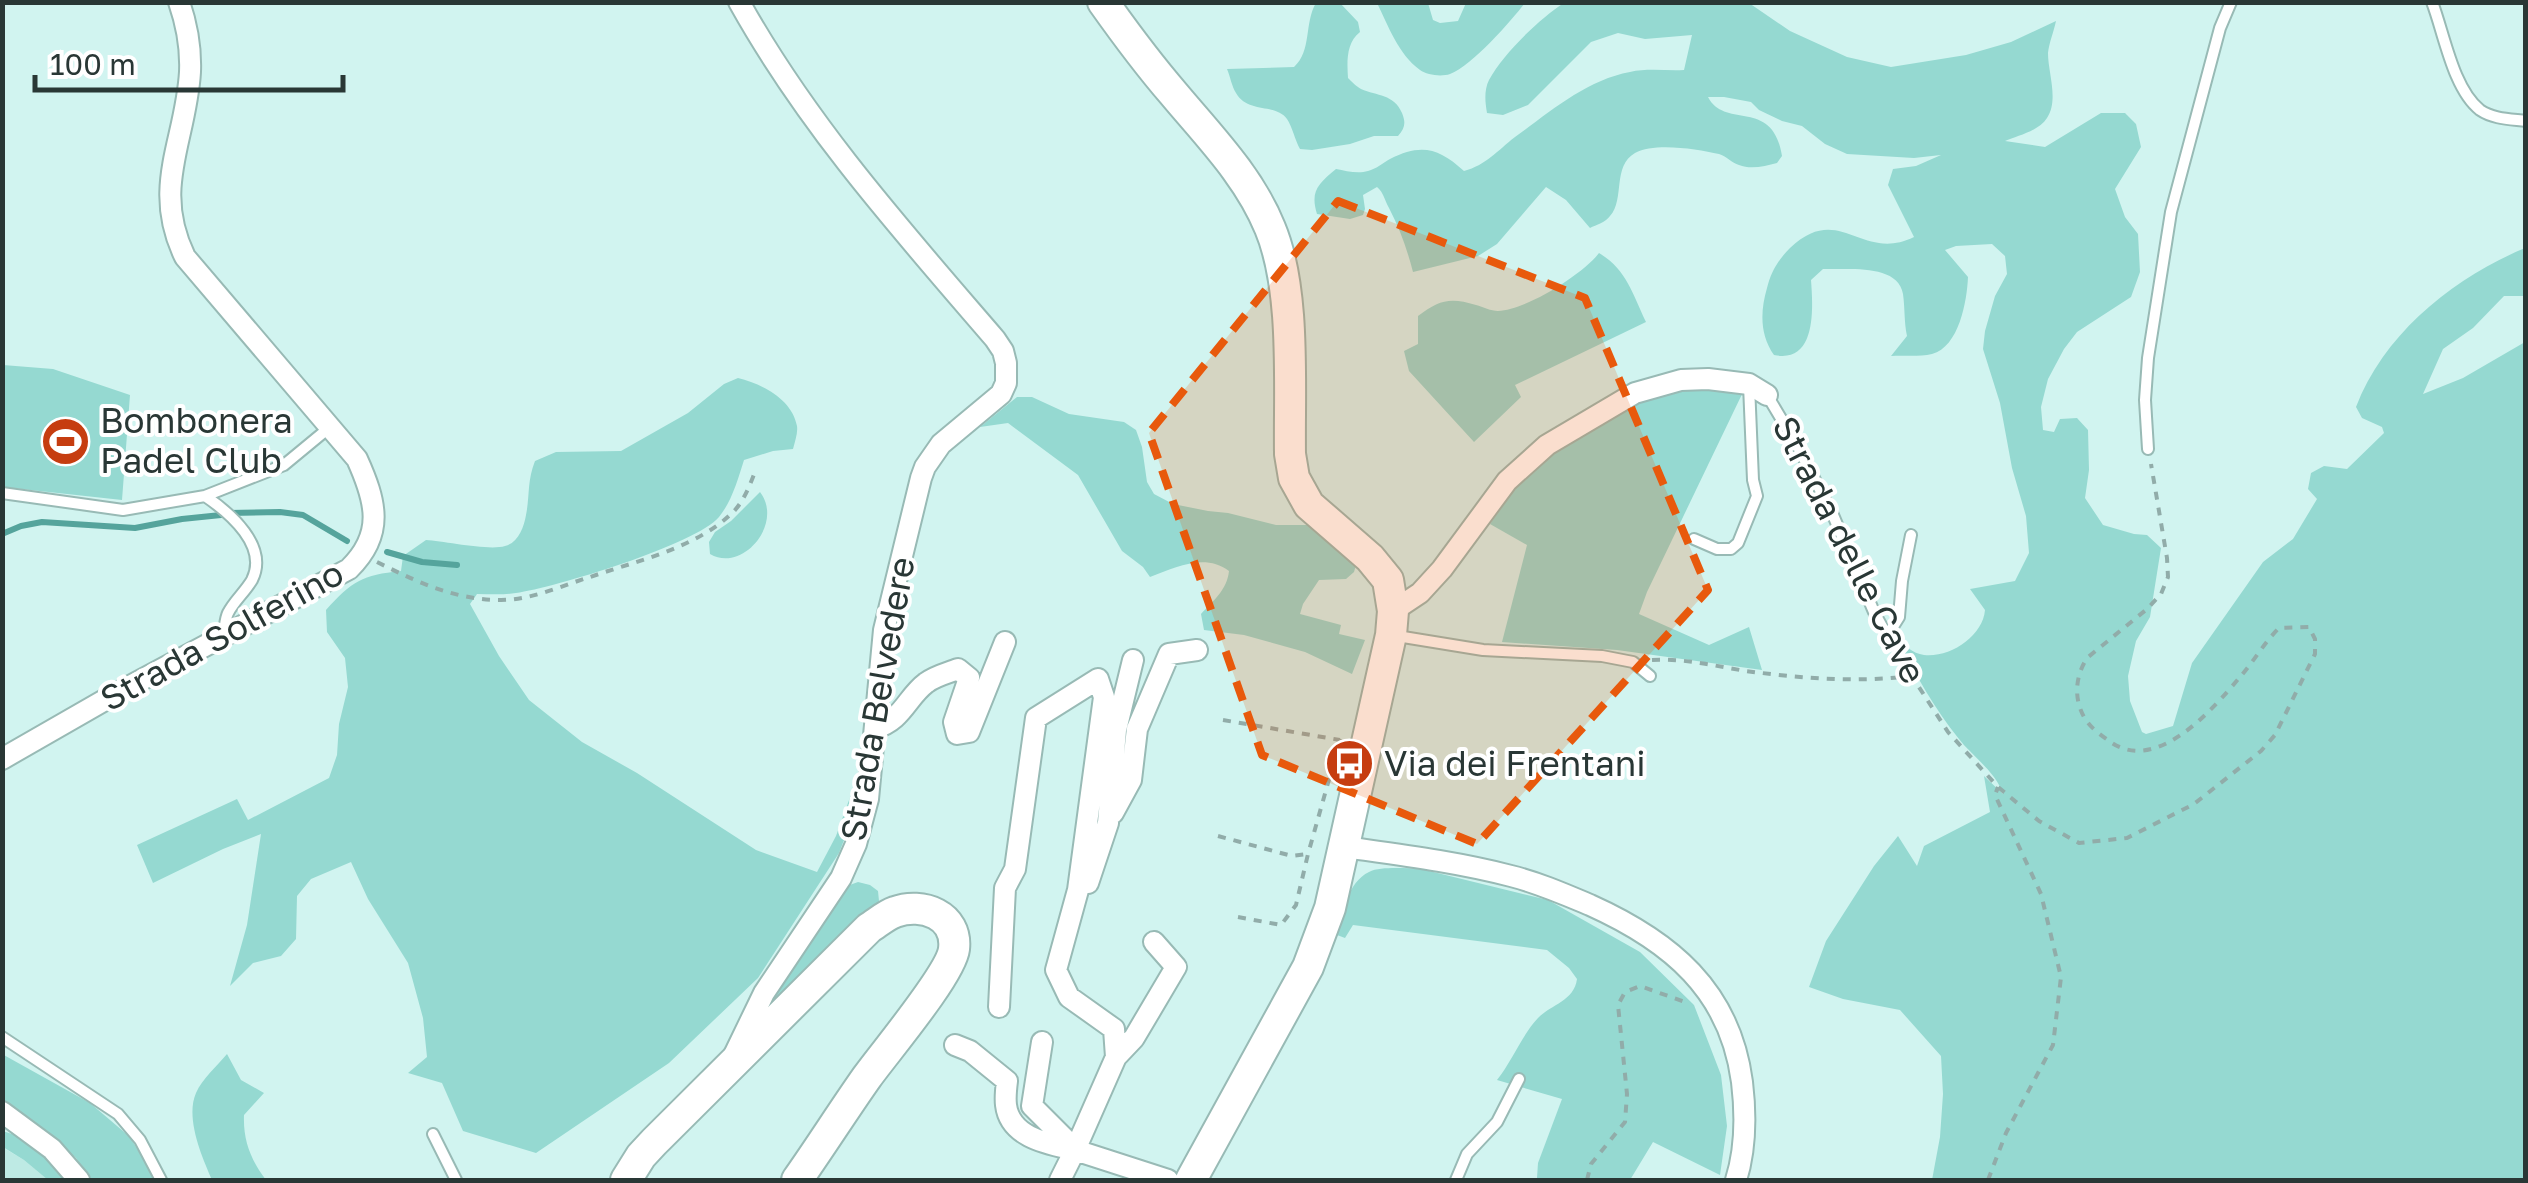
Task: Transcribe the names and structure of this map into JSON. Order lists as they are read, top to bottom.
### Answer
{
  "streets": {
    "street": ["Strada delle Cave", "Strada Solferino", "Strada Belvedere"]
  },
  "places": {
    "sports": ["Bombonera Padel Club"],
    "bus stop": ["Via dei Frentani"]
  },
  "scale_bar": "100 m"
}
